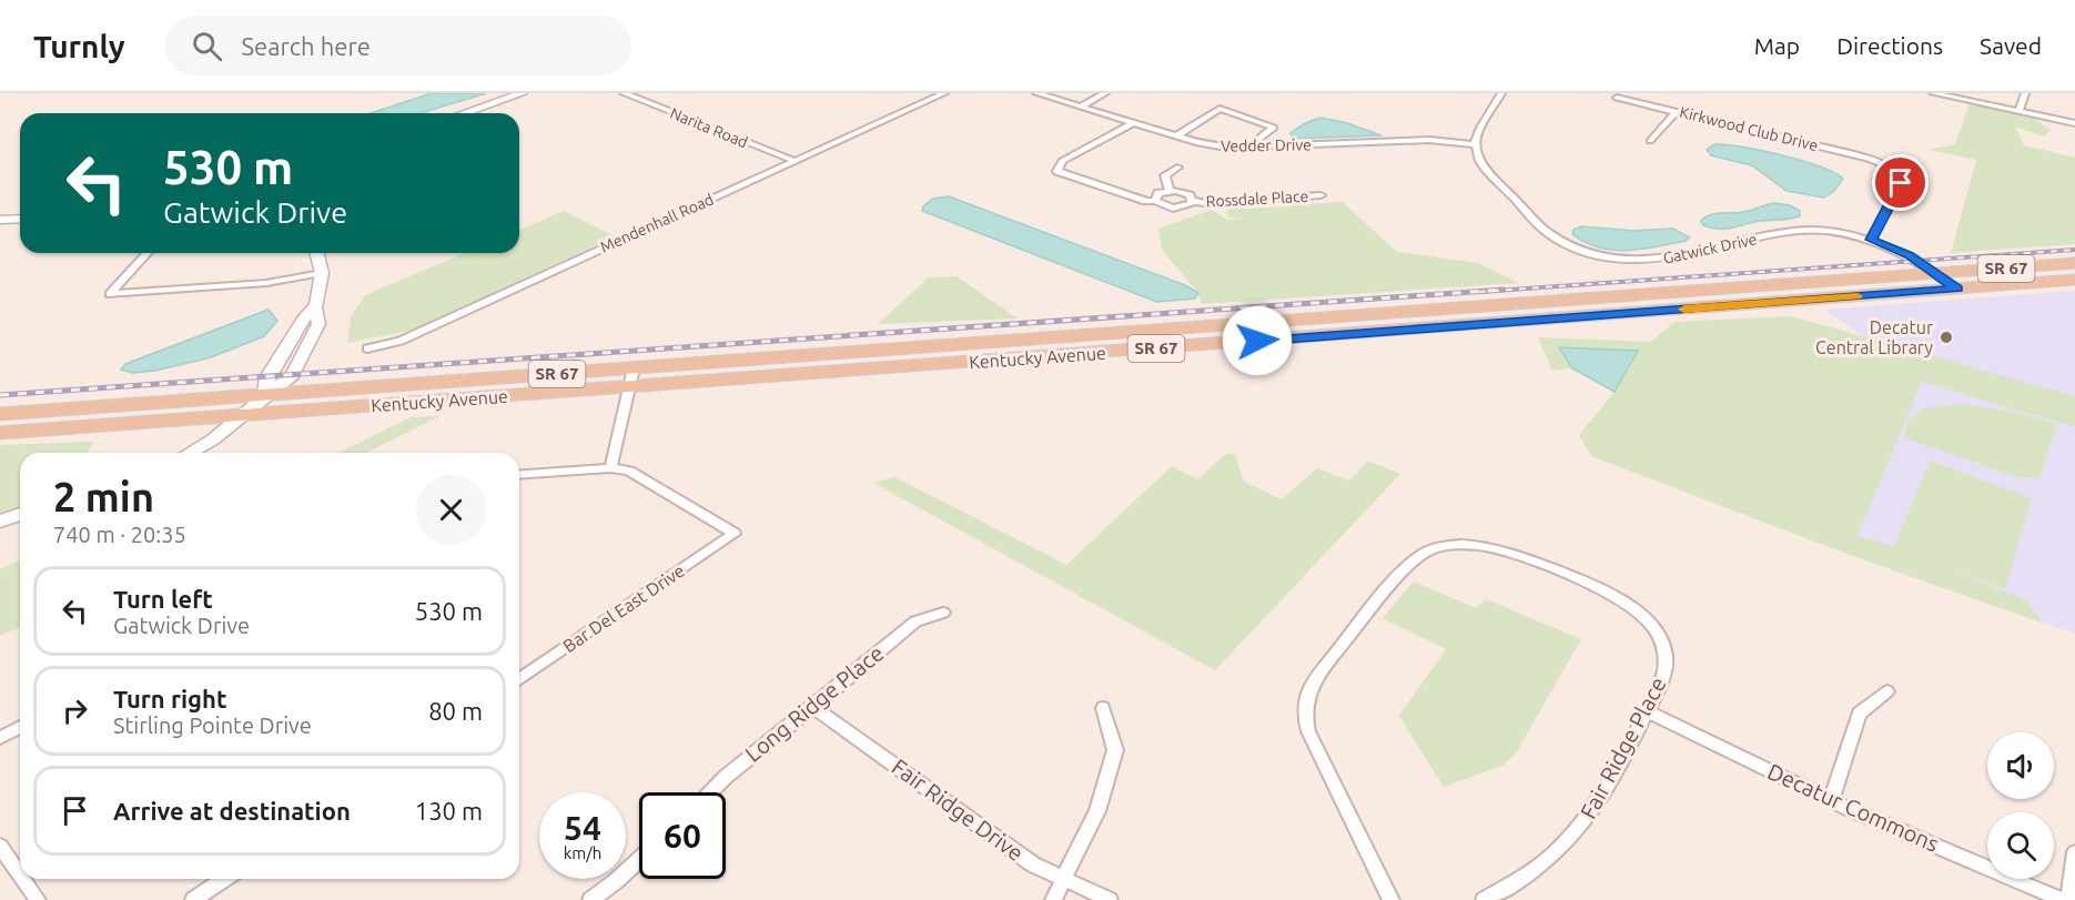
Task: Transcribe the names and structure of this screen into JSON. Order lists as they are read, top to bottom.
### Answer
{
  "streets": {
    "main road": ["SR 67", "Kentucky Avenue"],
    "street": [
      "Narita Road",
      "Kirkwood Club Drive",
      "Vedder Drive",
      "Rossdale Place",
      "Mendenhall Road",
      "Gatwick Drive",
      "Bar Del East Drive",
      "Long Ridge Place",
      "Fair Ridge Place",
      "Decatur Commons",
      "Fair Ridge Drive"
    ]
  },
  "crossings": [
    ["Narita Road", "Mendenhall Road"],
    ["Kirkwood Club Drive", "Gatwick Drive"],
    ["Vedder Drive", "Gatwick Drive"],
    ["Gatwick Drive", "Kentucky Avenue"],
    ["Long Ridge Place", "Fair Ridge Drive"],
    ["Fair Ridge Place", "Decatur Commons"]
  ],
  "places": ["Decatur Central Library"],
  "page": {
    "header": "Turnly",
    "search": "Search here",
    "nav": ["Map", "Directions", "Saved"],
    "turn": ["530 m", "Gatwick Drive"],
    "heading": ["2 min", "740 m · 20:35"],
    "list": [
      {
        "name": "Turn left",
        "note": "Gatwick Drive",
        "value": "530 m"
      },
      {
        "name": "Turn right",
        "note": "Stirling Pointe Drive",
        "value": "80 m"
      },
      {
        "name": "Arrive at destination",
        "value": "130 m"
      }
    ],
    "speed": "54 km/h",
    "limit": "60"
  }
}
